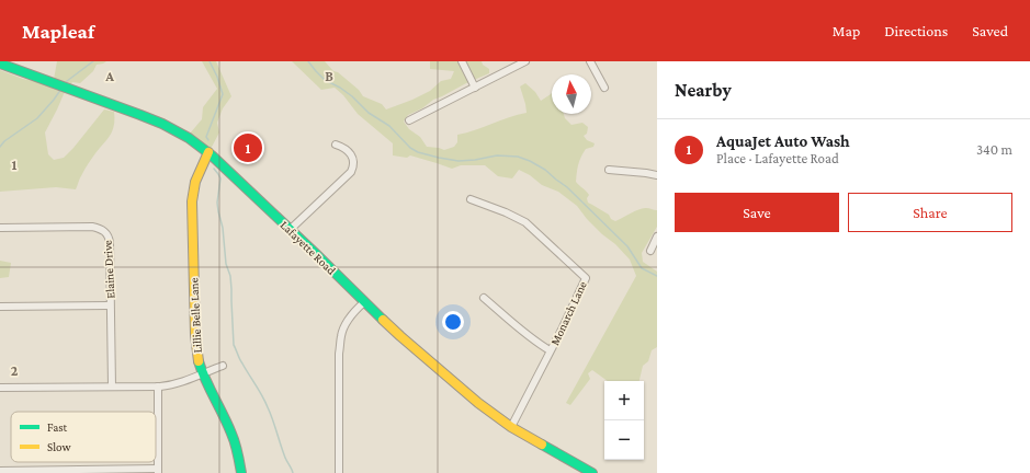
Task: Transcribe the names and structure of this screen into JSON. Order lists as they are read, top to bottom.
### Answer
{
  "streets": {
    "main road": ["Lafayette Road", "Lillie Belle Lane"],
    "street": ["Elaine Drive", "Monarch Lane"]
  },
  "crossings": [
    ["Lafayette Road", "Monarch Lane"],
    ["Lafayette Road", "Lillie Belle Lane"]
  ],
  "legend": ["Fast", "Slow"],
  "north": "top",
  "page": {
    "header": "Mapleaf",
    "nav": ["Map", "Directions", "Saved"],
    "heading": "Nearby",
    "list": [
      {
        "mark": "1",
        "name": "AquaJet Auto Wash",
        "note": "Place · Lafayette Road",
        "value": "340 m"
      }
    ],
    "pins": "1",
    "buttons": ["Save", "Share"],
    "map_buttons": ["+", "−"]
  },
  "grid": {
    "columns": ["A", "B"],
    "rows": ["1", "2"]
  }
}
